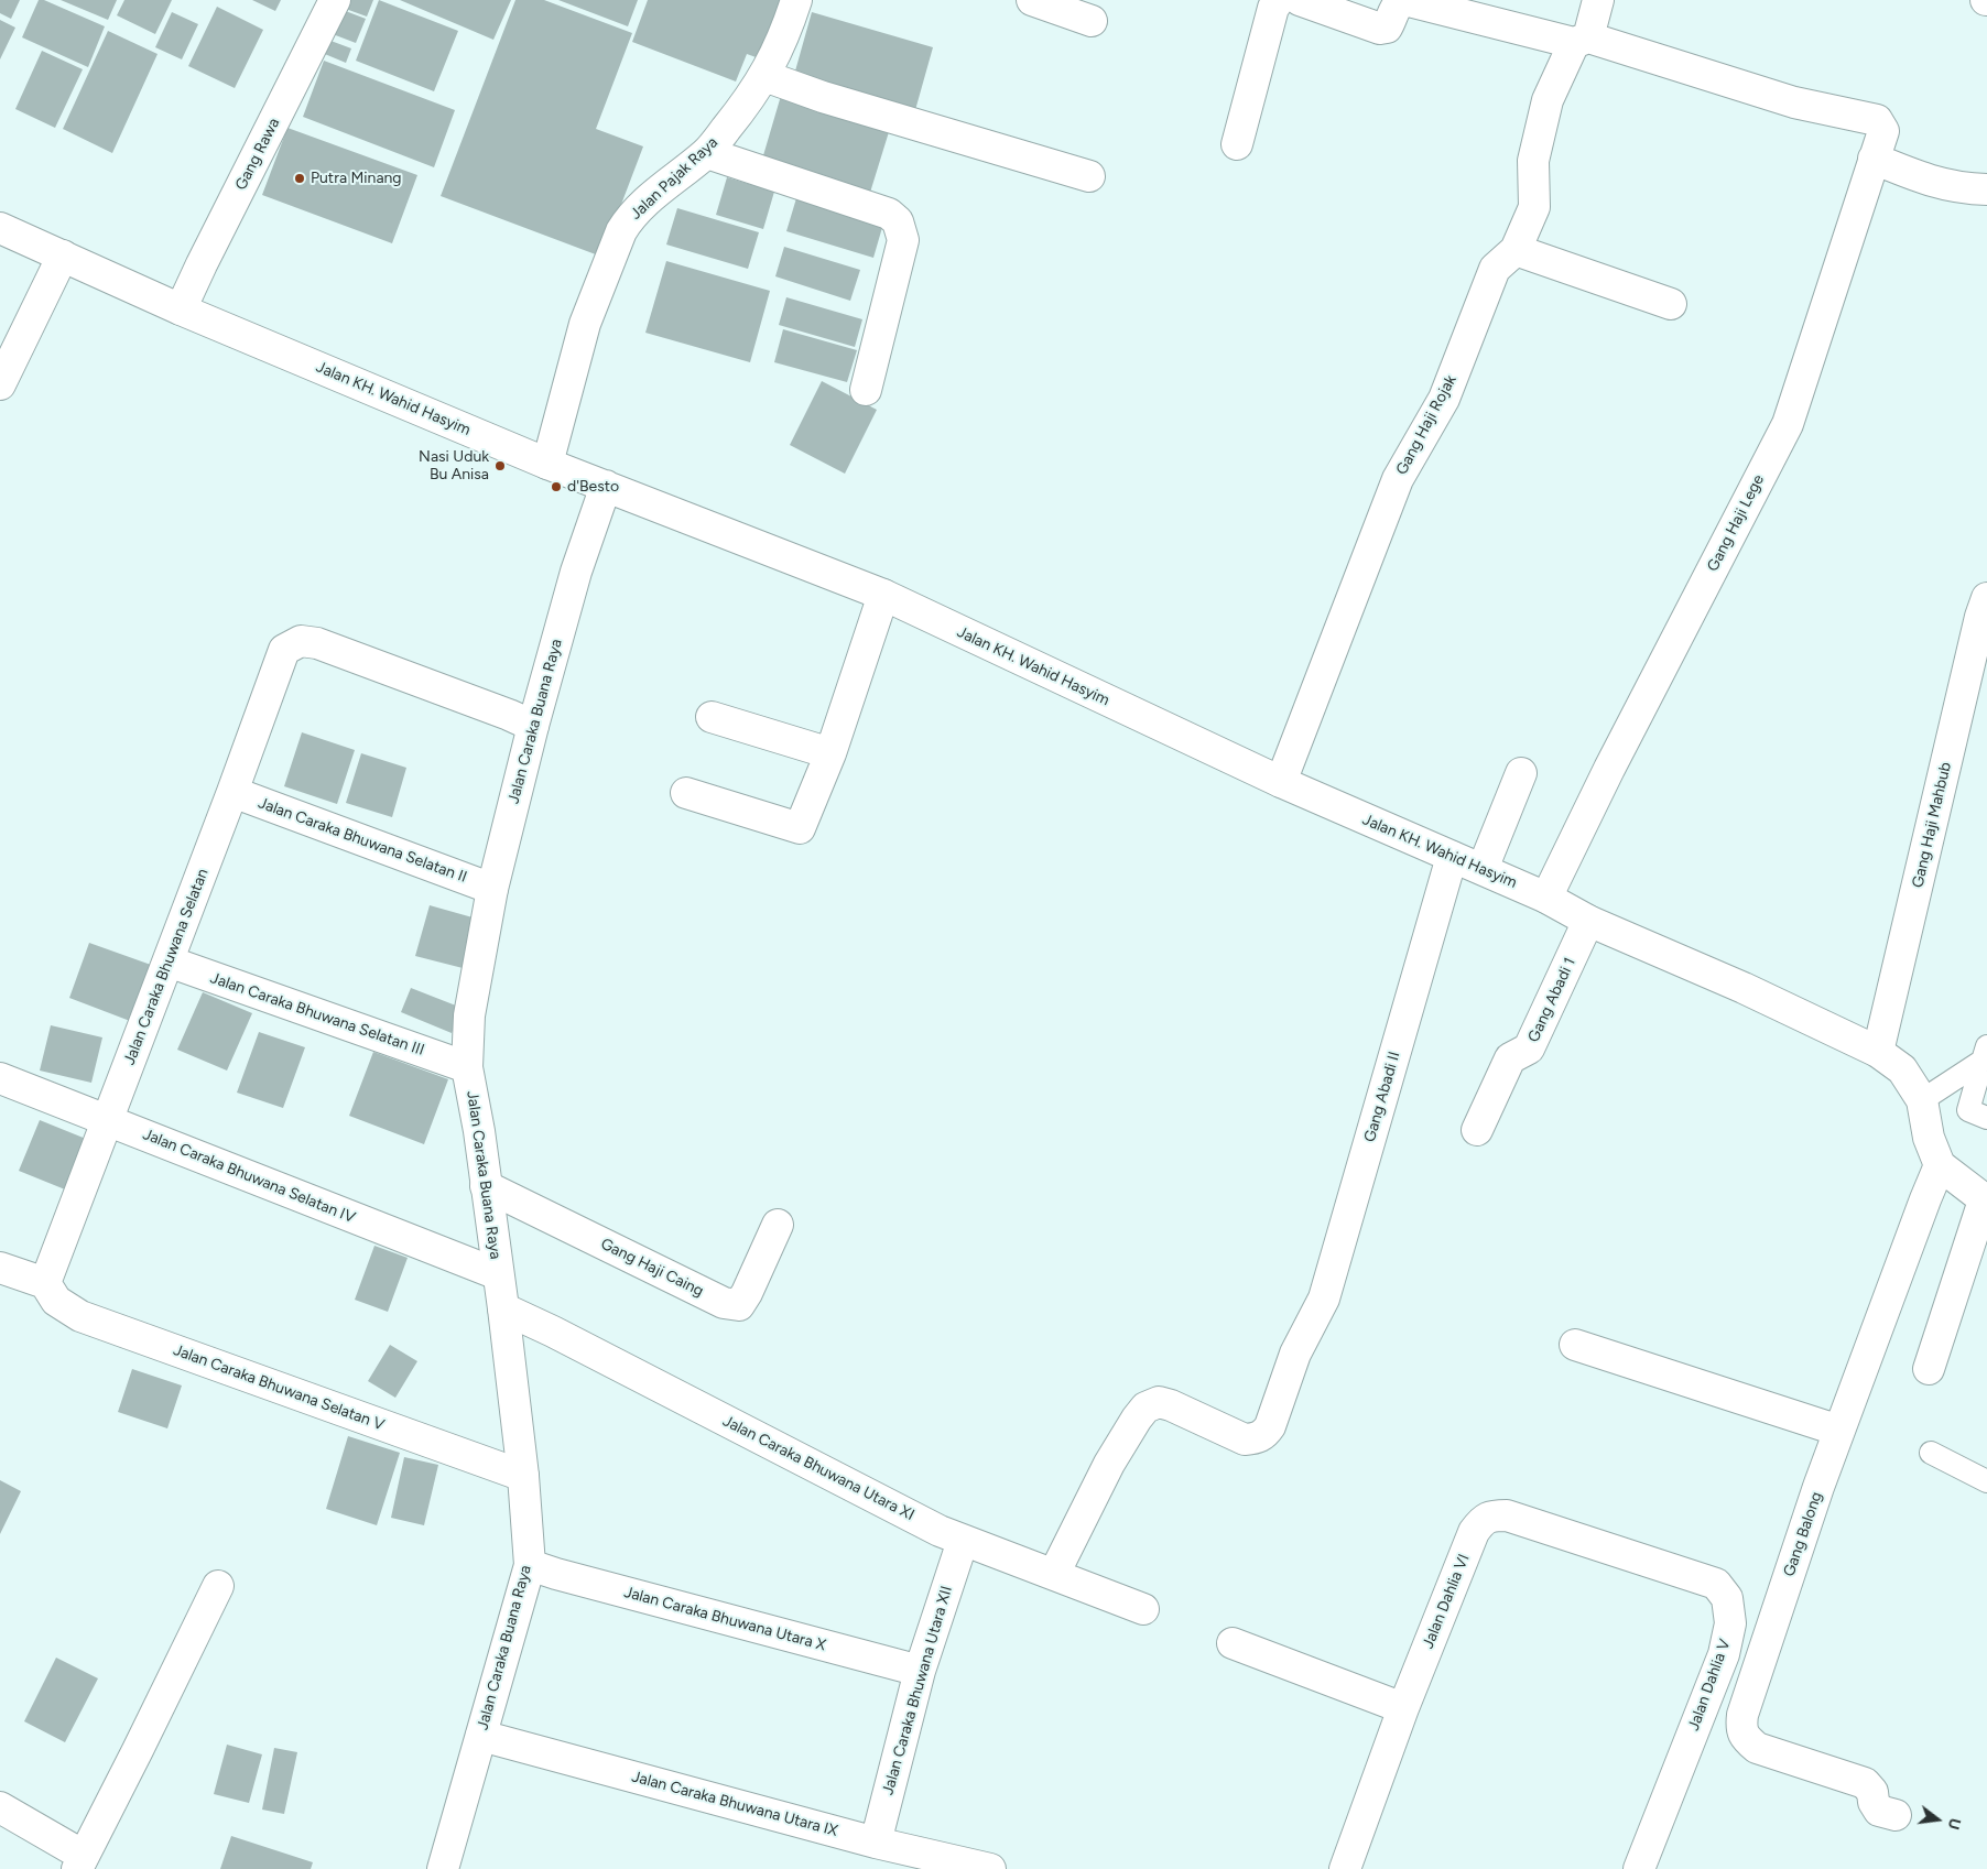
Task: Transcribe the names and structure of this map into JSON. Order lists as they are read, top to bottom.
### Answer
{
  "streets": {
    "street": [
      "Gang Rawa",
      "Jalan Pajak Raya",
      "Jalan KH. Wahid Hasyim",
      "Gang Haji Rojak",
      "Gang Haji Lege",
      "Jalan Caraka Buana Raya",
      "Gang Haji Mahbub",
      "Jalan Caraka Bhuwana Selatan II",
      "Jalan Caraka Bhuwana Selatan",
      "Gang Abadi 1",
      "Jalan Caraka Bhuwana Selatan III",
      "Gang Abadi II",
      "Jalan Caraka Bhuwana Selatan IV",
      "Gang Haji Caing",
      "Jalan Caraka Bhuwana Selatan V",
      "Jalan Caraka Bhuwana Utara XI",
      "Gang Balong",
      "Jalan Dahlia VI",
      "Jalan Caraka Bhuwana Utara X",
      "Jalan Dahlia V",
      "Jalan Caraka Bhuwana Utara XII",
      "Jalan Caraka Bhuwana Utara IX"
    ]
  },
  "crossings": [
    ["Gang Rawa", "Jalan KH. Wahid Hasyim"],
    ["Jalan Pajak Raya", "Jalan KH. Wahid Hasyim"],
    ["Jalan KH. Wahid Hasyim", "Gang Haji Rojak"],
    ["Jalan KH. Wahid Hasyim", "Gang Haji Lege"],
    ["Jalan KH. Wahid Hasyim", "Jalan Caraka Buana Raya"],
    ["Jalan KH. Wahid Hasyim", "Gang Haji Mahbub"],
    ["Jalan KH. Wahid Hasyim", "Gang Abadi 1"],
    ["Jalan KH. Wahid Hasyim", "Gang Abadi II"],
    ["Jalan KH. Wahid Hasyim", "Gang Balong"],
    ["Jalan Caraka Buana Raya", "Jalan Caraka Bhuwana Selatan II"],
    ["Jalan Caraka Buana Raya", "Jalan Caraka Bhuwana Selatan"],
    ["Jalan Caraka Buana Raya", "Jalan Caraka Bhuwana Selatan III"],
    ["Jalan Caraka Buana Raya", "Jalan Caraka Bhuwana Selatan IV"],
    ["Jalan Caraka Buana Raya", "Gang Haji Caing"],
    ["Jalan Caraka Buana Raya", "Jalan Caraka Bhuwana Selatan V"],
    ["Jalan Caraka Buana Raya", "Jalan Caraka Bhuwana Utara XI"],
    ["Jalan Caraka Buana Raya", "Jalan Caraka Bhuwana Utara X"],
    ["Jalan Caraka Buana Raya", "Jalan Caraka Bhuwana Utara IX"],
    ["Jalan Caraka Bhuwana Selatan II", "Jalan Caraka Bhuwana Selatan"],
    ["Jalan Caraka Bhuwana Selatan", "Jalan Caraka Bhuwana Selatan III"],
    ["Jalan Caraka Bhuwana Selatan", "Jalan Caraka Bhuwana Selatan IV"],
    ["Jalan Caraka Bhuwana Selatan", "Jalan Caraka Bhuwana Selatan V"],
    ["Gang Abadi II", "Jalan Caraka Bhuwana Utara XI"],
    ["Jalan Caraka Bhuwana Utara XI", "Jalan Caraka Bhuwana Utara XII"],
    ["Jalan Dahlia VI", "Jalan Dahlia V"],
    ["Jalan Caraka Bhuwana Utara X", "Jalan Caraka Bhuwana Utara XII"],
    ["Jalan Caraka Bhuwana Utara XII", "Jalan Caraka Bhuwana Utara IX"]
  ],
  "places": ["Putra Minang", "Nasi Uduk Bu Anisa", "d'Besto"],
  "north": "right"
}
